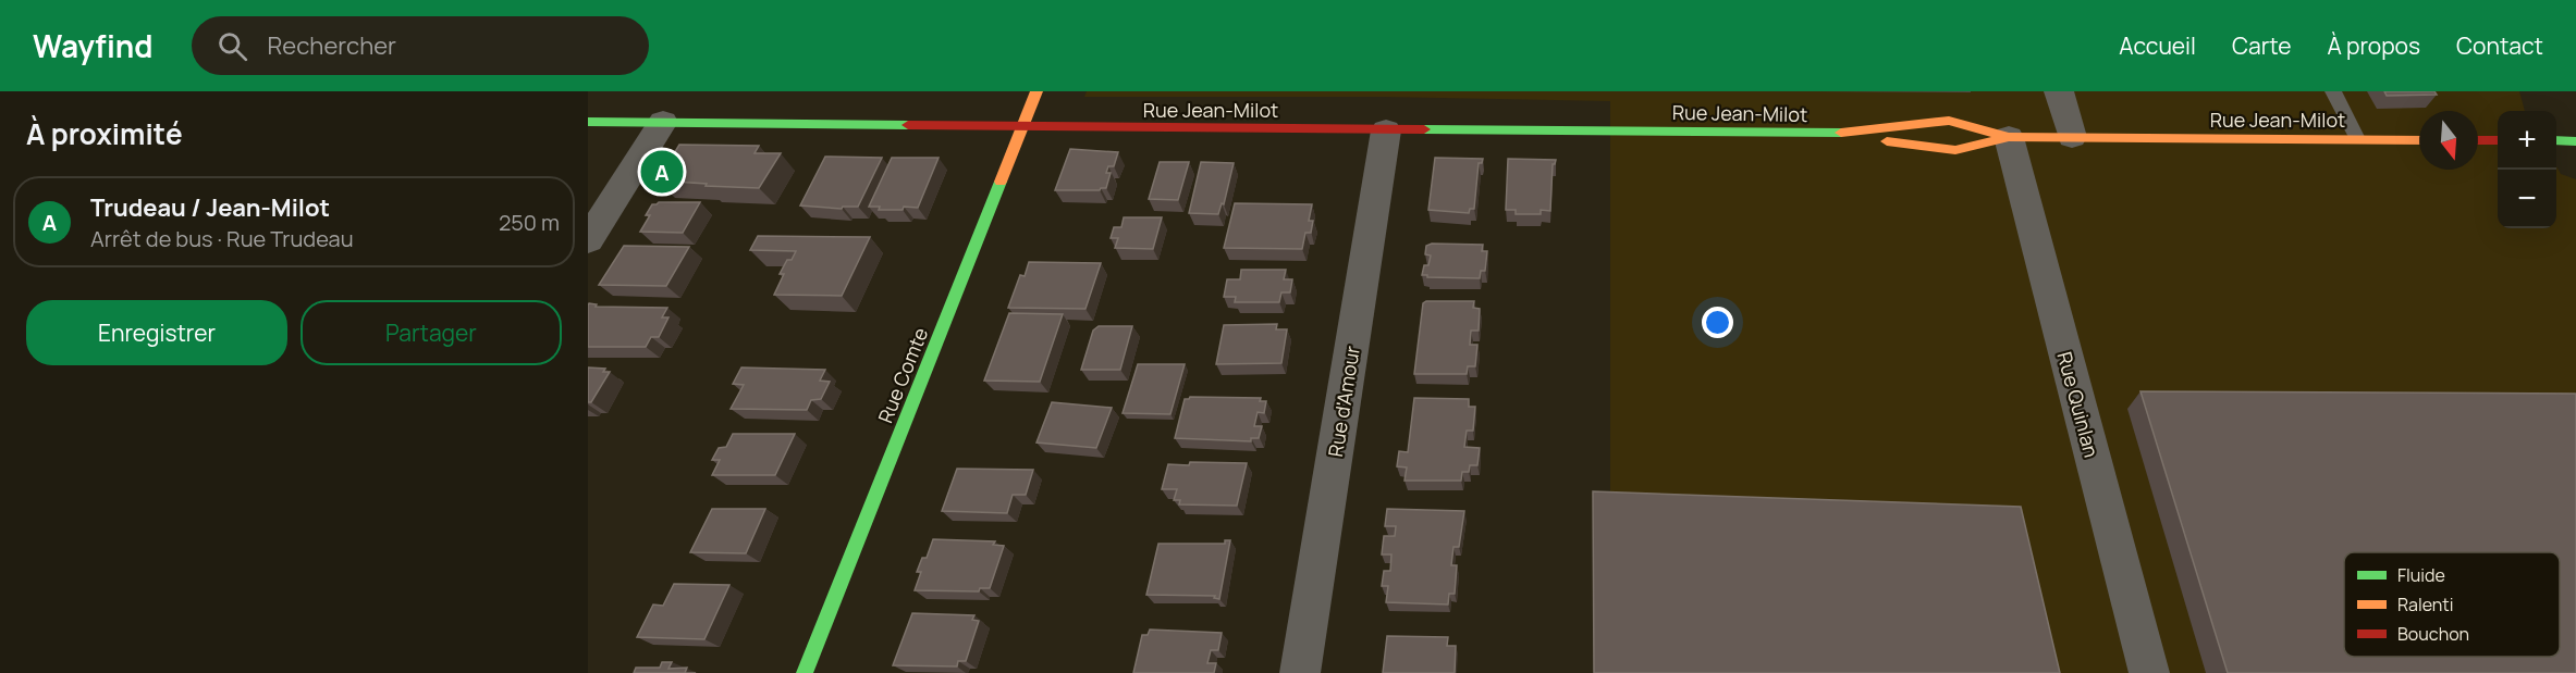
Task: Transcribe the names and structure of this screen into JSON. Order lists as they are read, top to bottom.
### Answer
{
  "streets": {
    "street": [
      "Rue Jean-Milot",
      "Rue Comte",
      "Rue d'Amour",
      "Rue Quinlan"
    ]
  },
  "crossings": [
    ["Rue Jean-Milot", "Rue Comte"],
    ["Rue Jean-Milot", "Rue d'Amour"],
    ["Rue Jean-Milot", "Rue Quinlan"]
  ],
  "legend": ["Fluide", "Ralenti", "Bouchon"],
  "north": "bottom",
  "page": {
    "header": "Wayfind",
    "search": "Rechercher",
    "nav": [
      "Accueil",
      "Carte",
      "À propos",
      "Contact"
    ],
    "heading": "À proximité",
    "map_buttons": ["+", "−"],
    "pins": "A",
    "list": [
      {
        "mark": "A",
        "name": "Trudeau / Jean-Milot",
        "note": "Arrêt de bus · Rue Trudeau",
        "value": "250 m"
      }
    ],
    "buttons": ["Enregistrer", "Partager"]
  }
}
